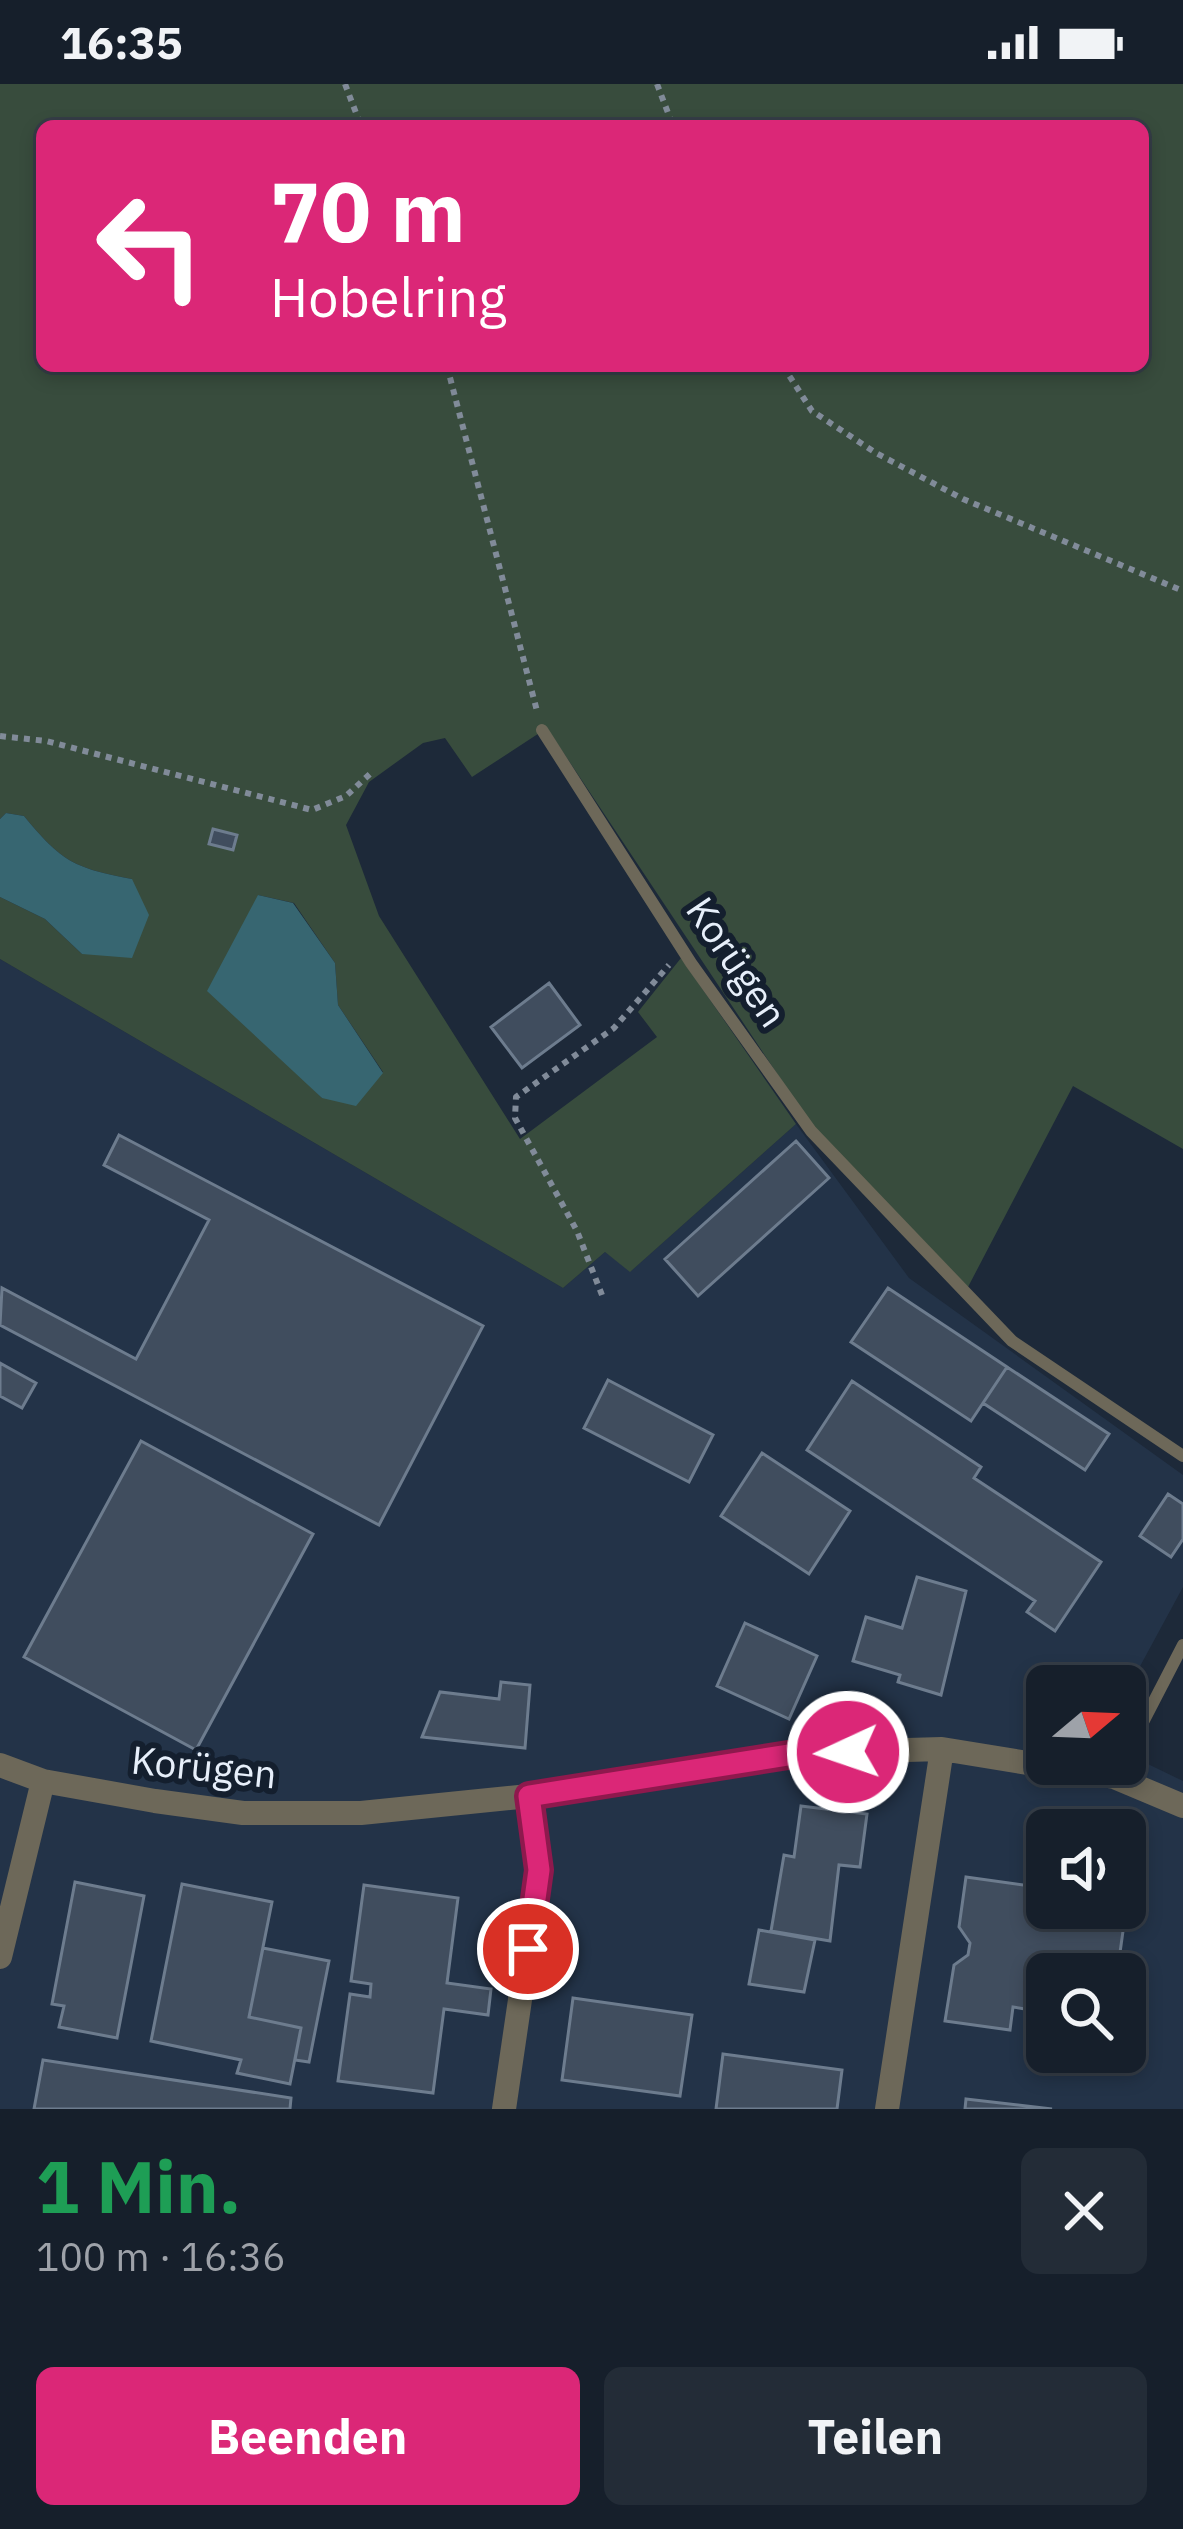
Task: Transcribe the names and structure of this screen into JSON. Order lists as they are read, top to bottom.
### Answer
{
  "streets": {
    "street": ["Korügen"]
  },
  "north": "right",
  "page": {
    "status": "16:35",
    "turn": ["70 m", "Hobelring"],
    "heading": ["1 Min.", "100 m · 16:36"],
    "buttons": ["Beenden", "Teilen"]
  }
}
